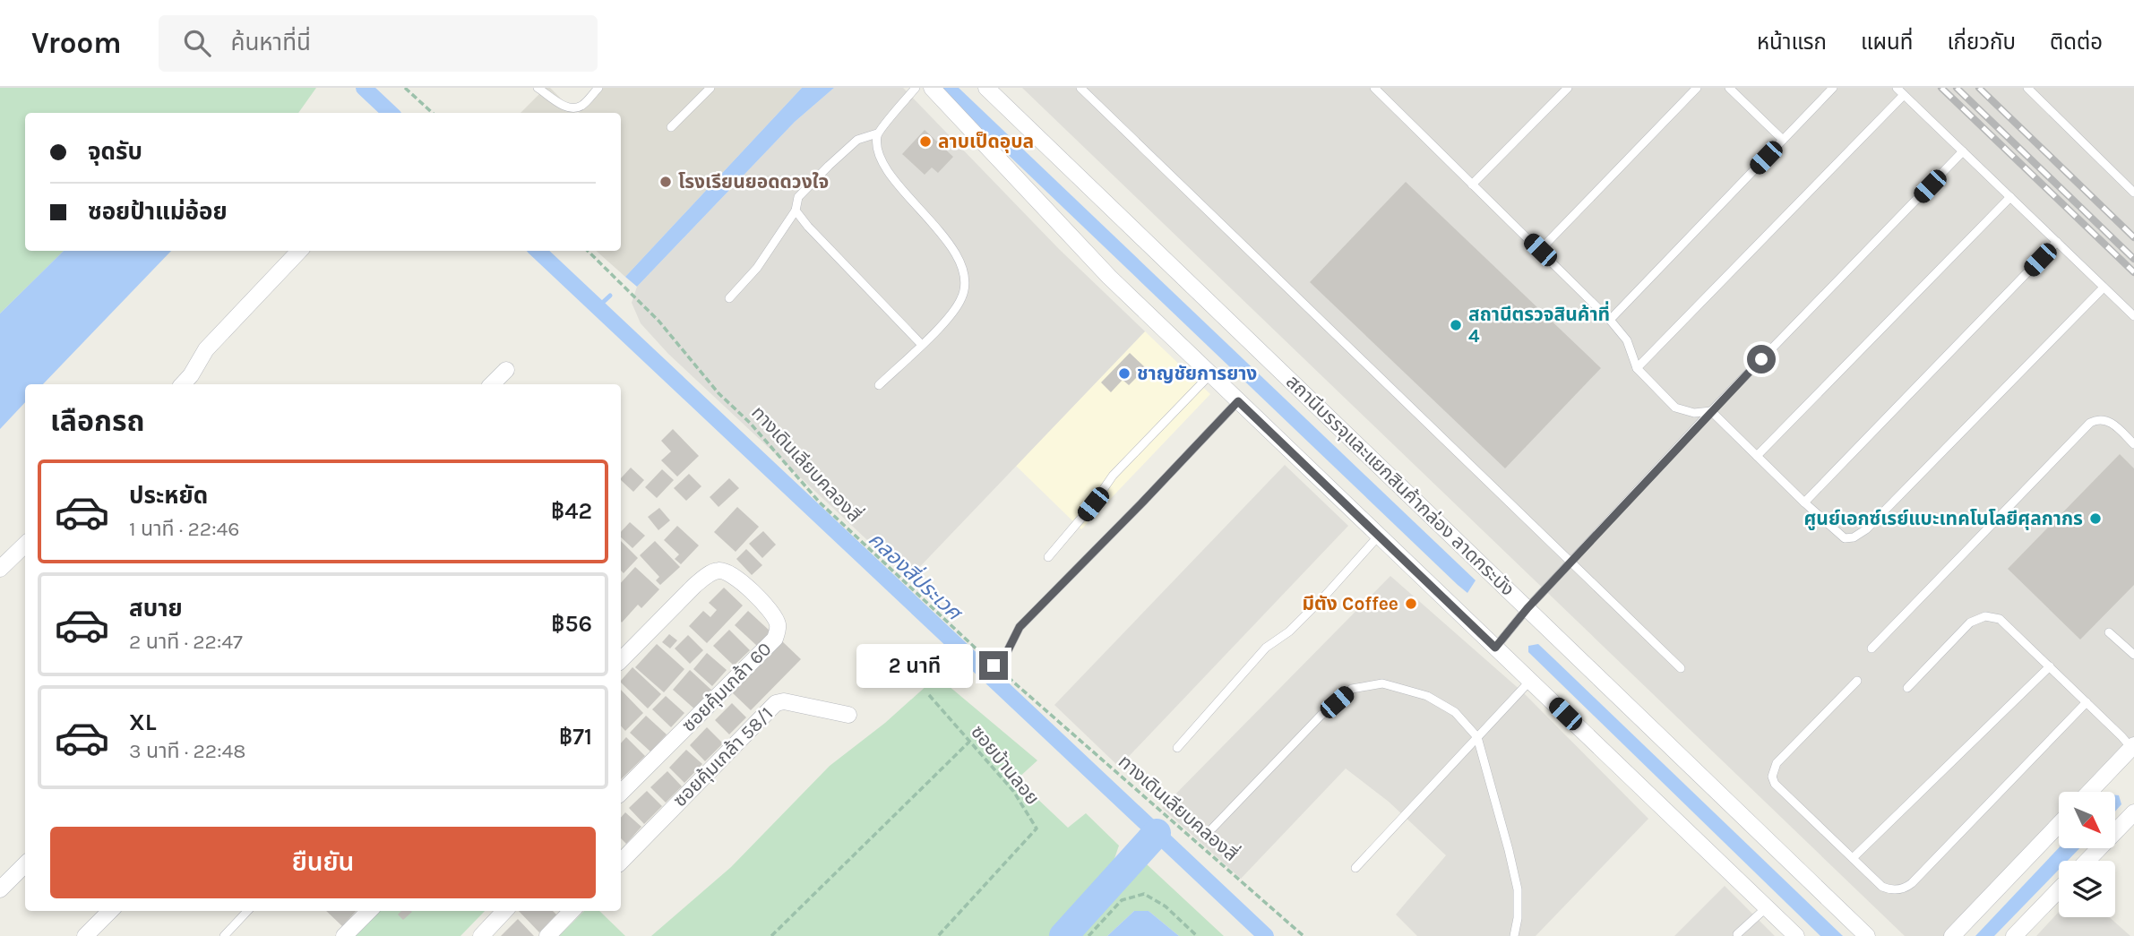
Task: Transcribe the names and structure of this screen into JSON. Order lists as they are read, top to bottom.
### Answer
{
  "streets": {
    "street": ["สถานีบรรจุและแยกสินค้ากล่อง ลาดกระบัง", "ซอยคุ้มเกล้า 60", "ซอยคุ้มเกล้า 58/1"],
    "path": ["ทางเดินเลียบคลองสี่", "ซอยบ้านลอย"]
  },
  "water": ["คลองสี่ประเวศ"],
  "places": [
    "ลาบเป็ดอุบล",
    "โรงเรียนยอดดวงใจ",
    "สถานีตรวจสินค้าที่ 4",
    "ชาญชัยการยาง",
    "ศูนย์เอกซ์เรย์แบะเทคโนโลยีศุลกากร",
    "มีตัง Coffee"
  ],
  "north": "bottom right",
  "page": {
    "header": "Vroom",
    "search": "ค้นหาที่นี่",
    "nav": [
      "หน้าแรก",
      "แผนที่",
      "เกี่ยวกับ",
      "ติดต่อ"
    ],
    "banner": ["จุดรับ", "ซอยป้าแม่อ้อย"],
    "heading": "เลือกรถ",
    "list": [
      {
        "name": "ประหยัด",
        "note": "1 นาที · 22:46",
        "value": "฿42"
      },
      {
        "name": "สบาย",
        "note": "2 นาที · 22:47",
        "value": "฿56"
      },
      {
        "name": "XL",
        "note": "3 นาที · 22:48",
        "value": "฿71"
      }
    ],
    "bubble": "2 นาที",
    "buttons": "ยืนยัน"
  }
}
